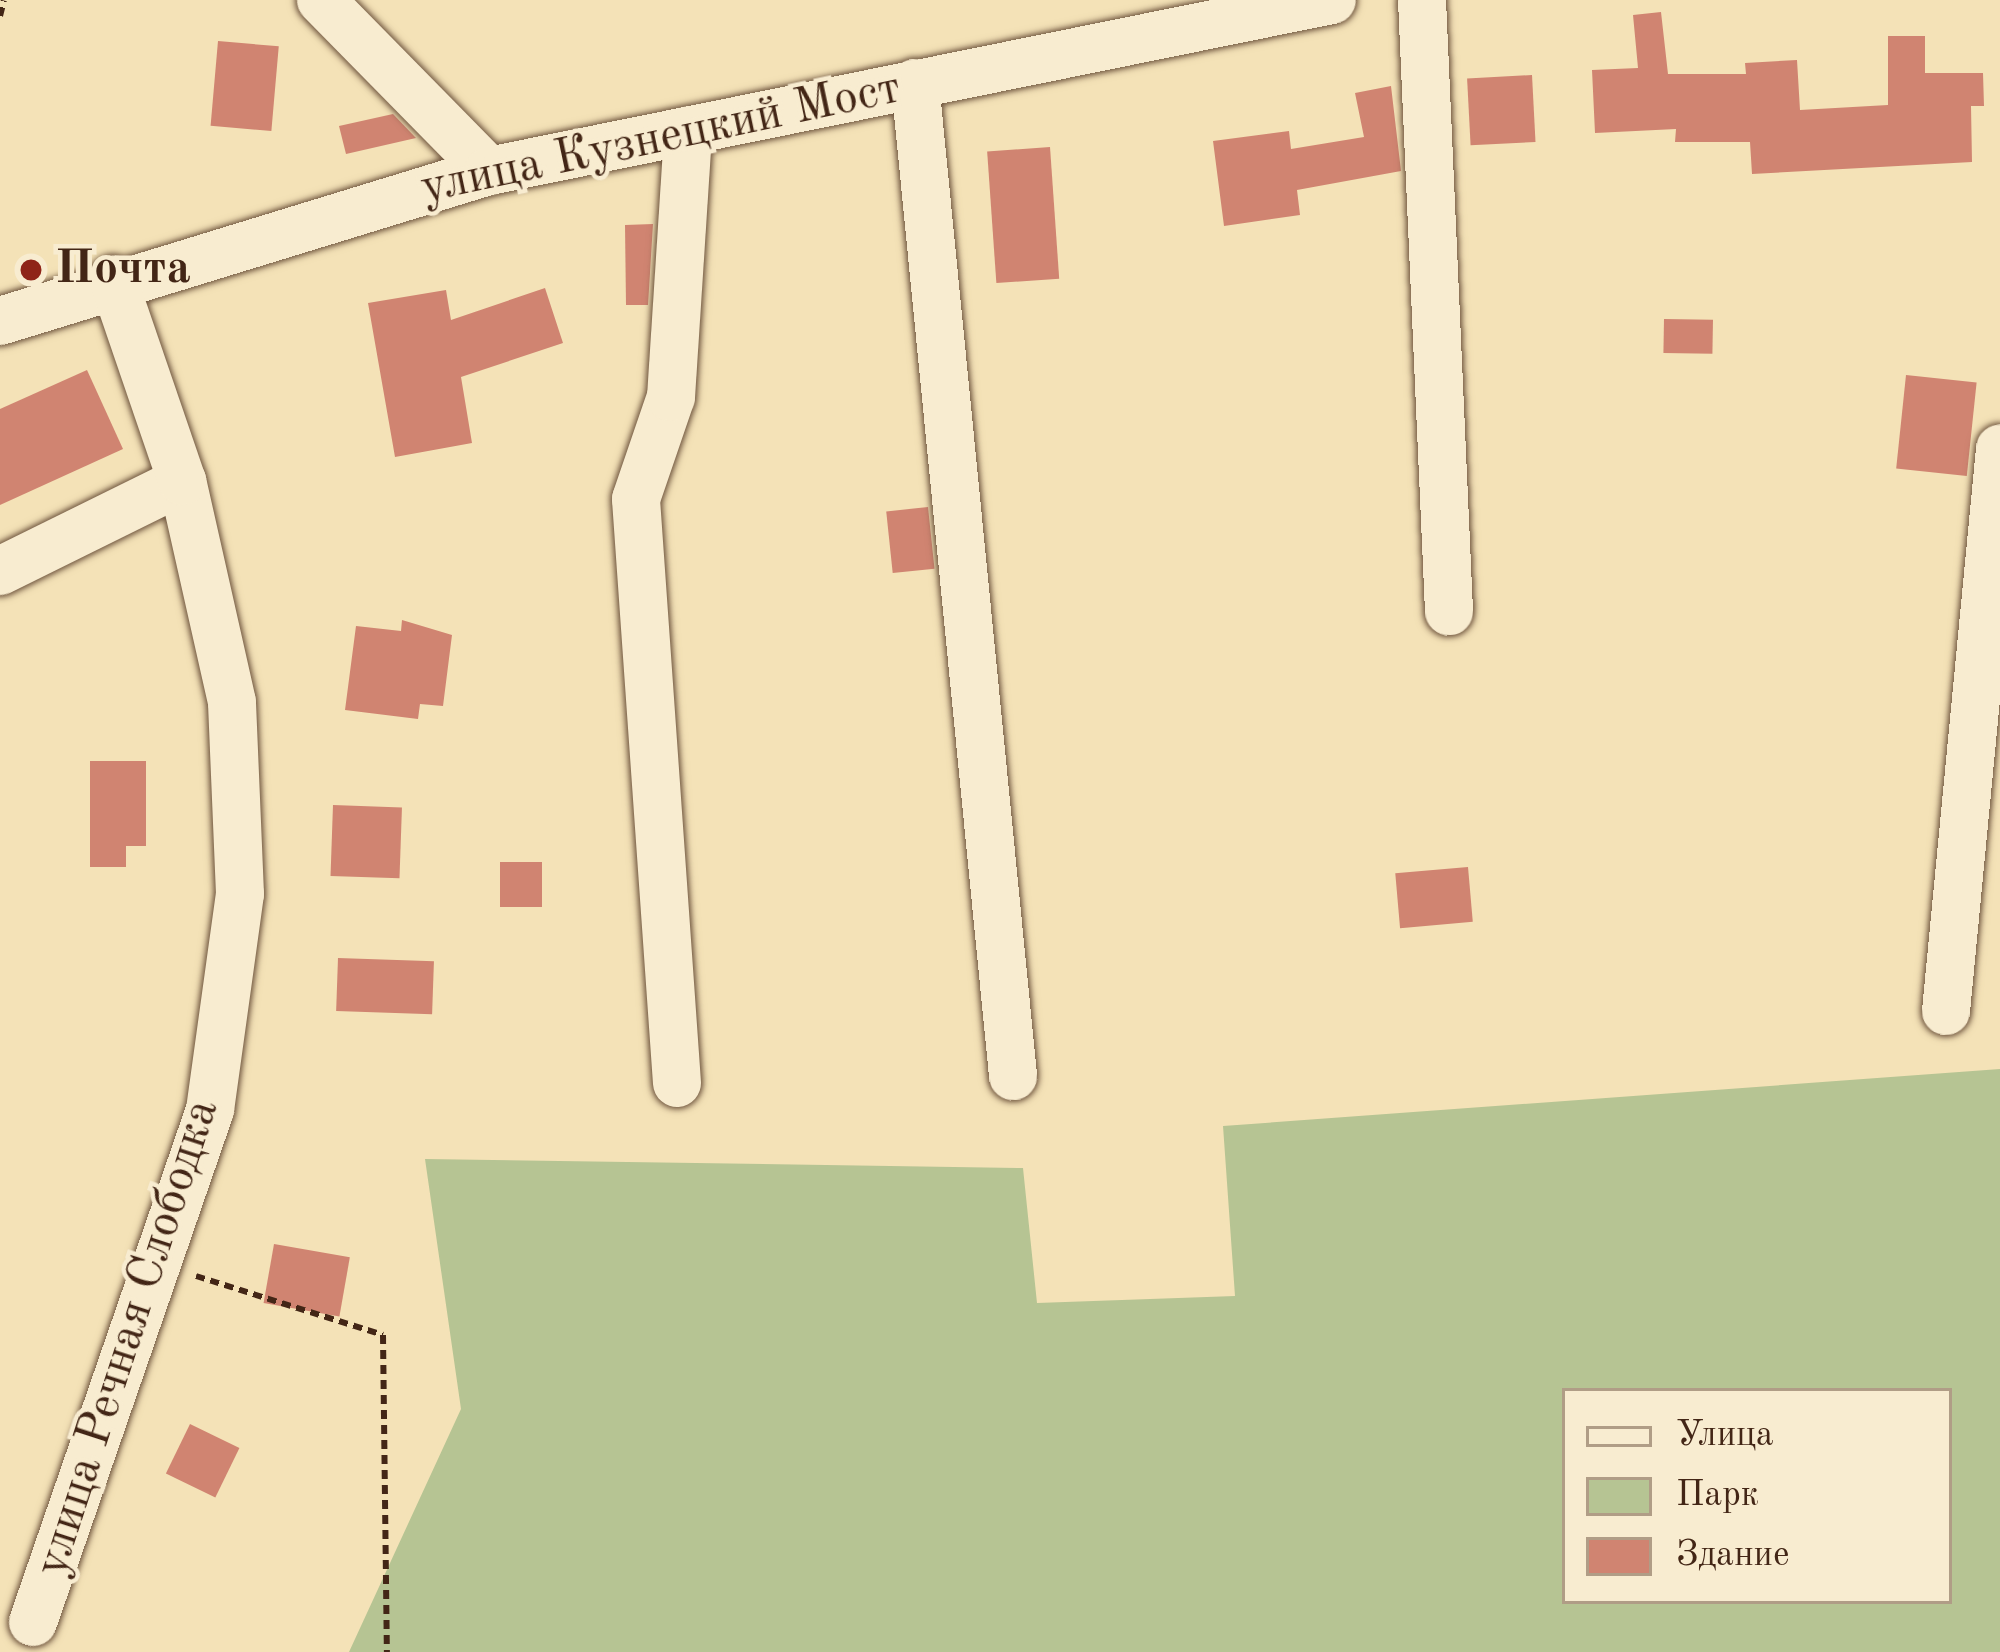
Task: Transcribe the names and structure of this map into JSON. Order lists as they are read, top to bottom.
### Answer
{
  "streets": {
    "street": ["улица Кузнецкий Мост", "улица Речная Слободка"]
  },
  "crossings": [
    ["улица Кузнецкий Мост", "улица Речная Слободка"]
  ],
  "places": ["Почта"],
  "legend": ["Улица", "Парк", "Здание"]
}
